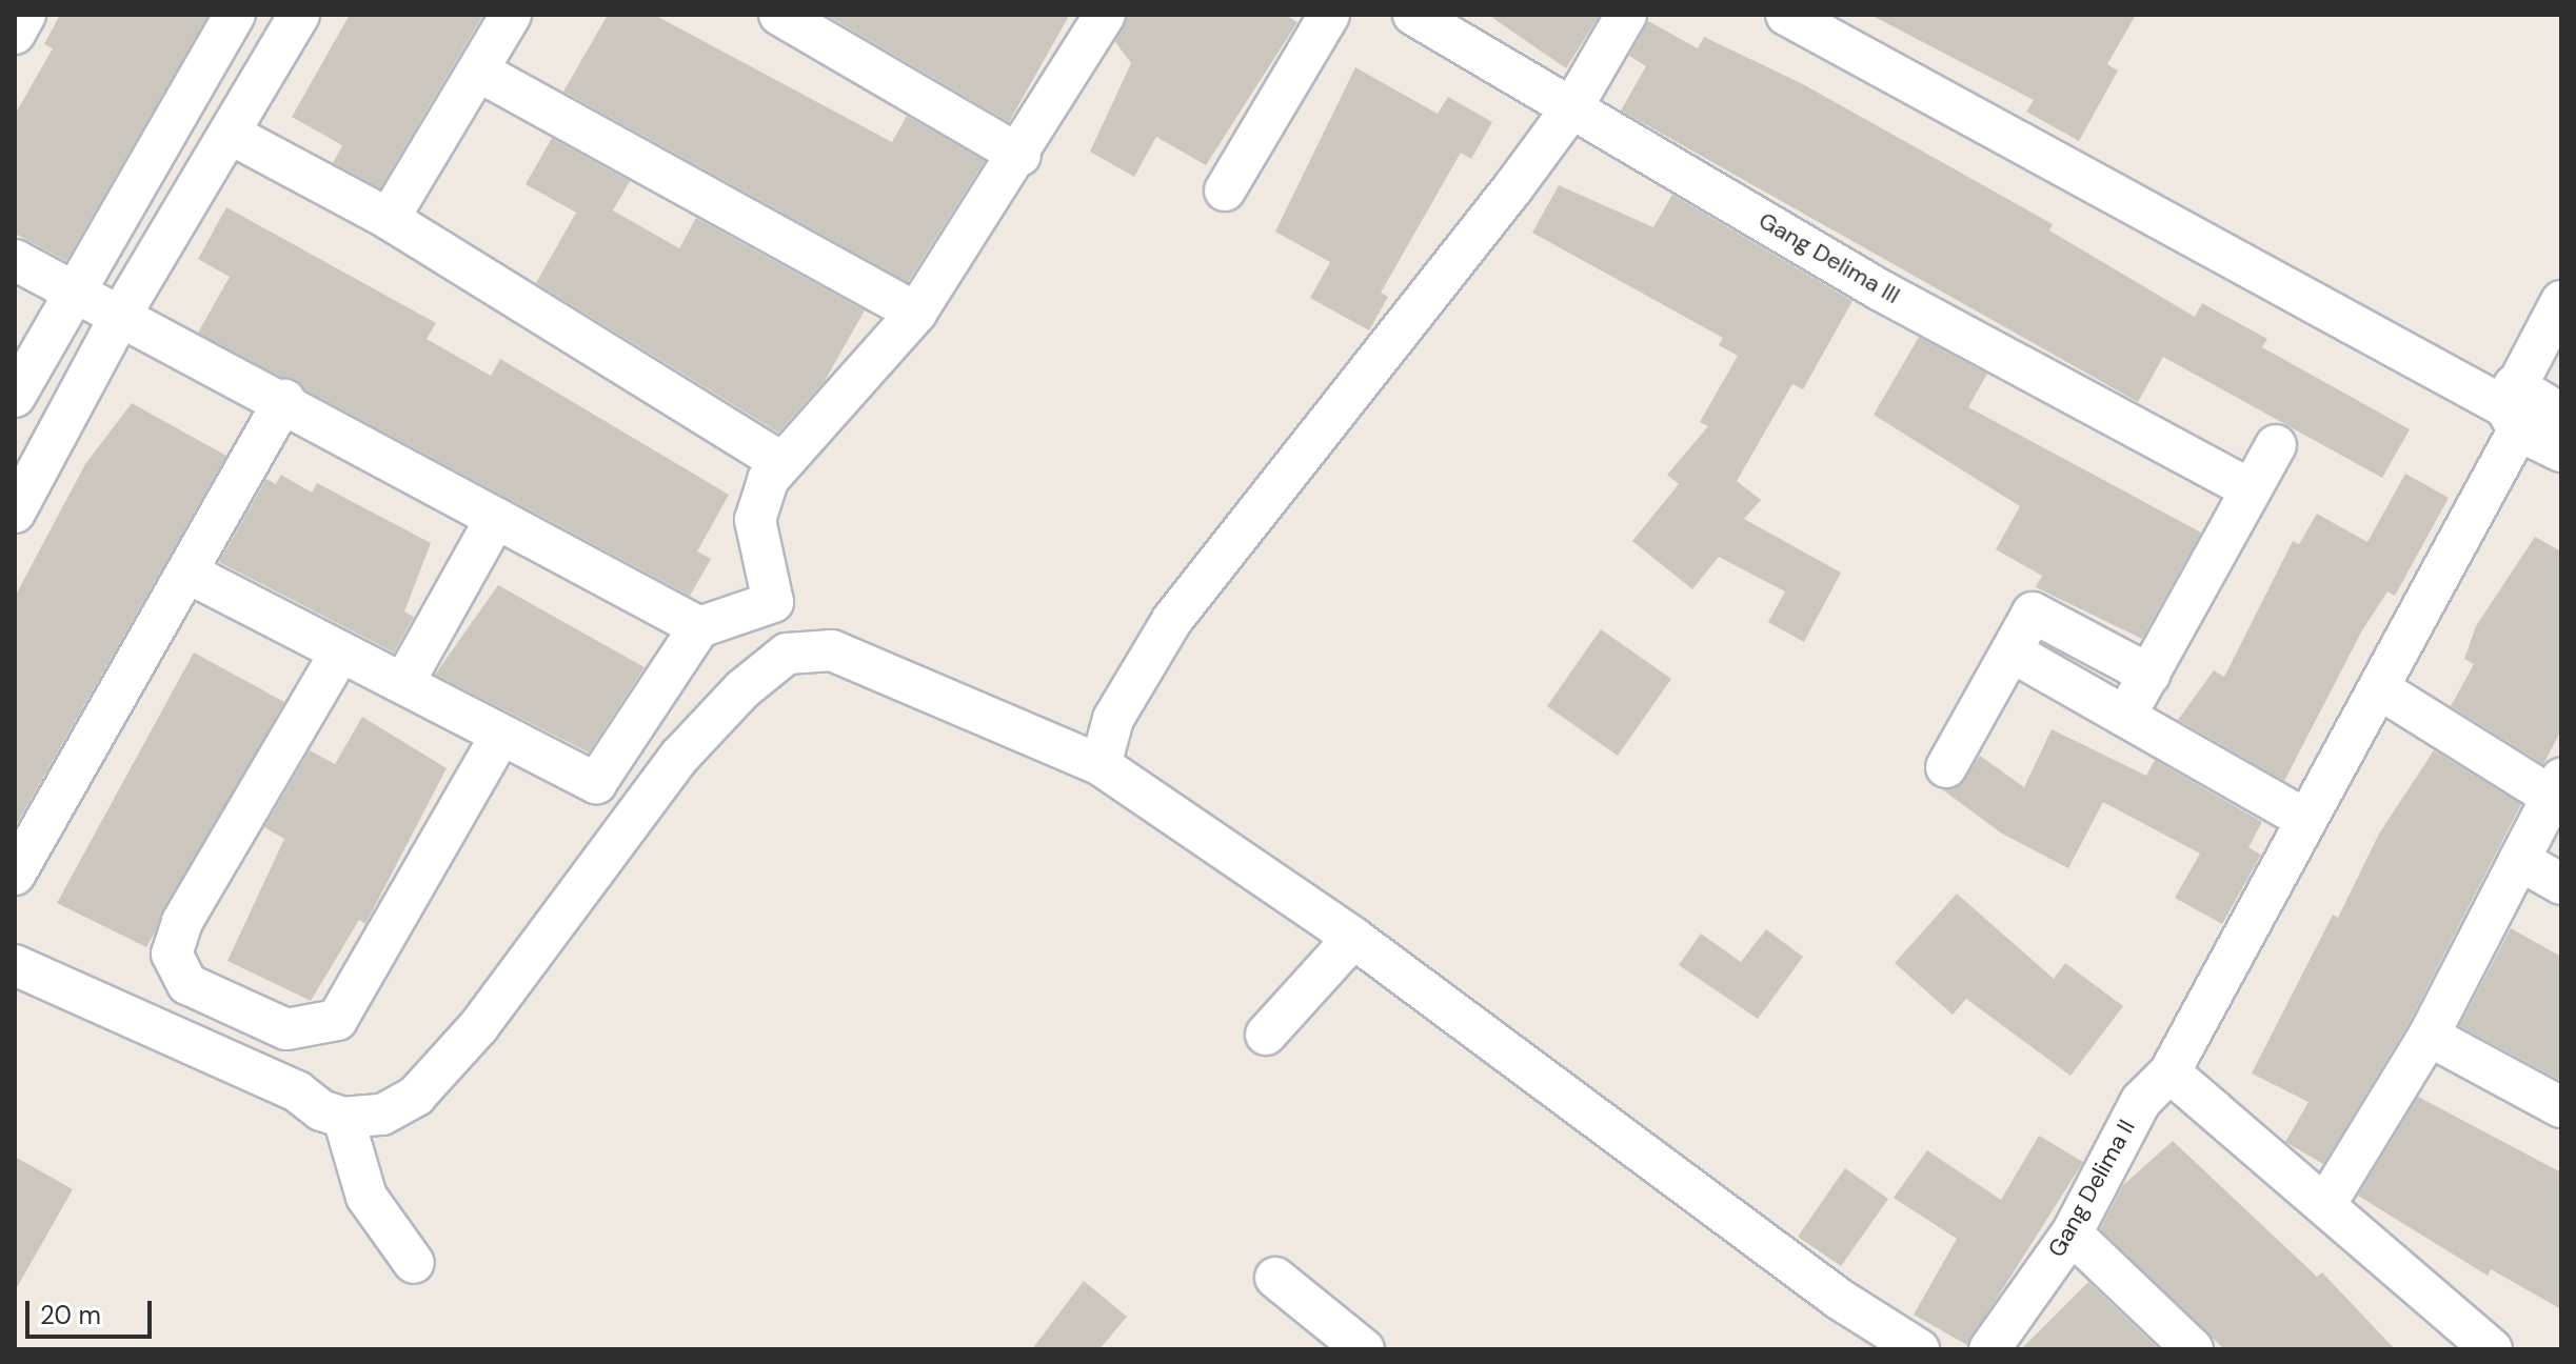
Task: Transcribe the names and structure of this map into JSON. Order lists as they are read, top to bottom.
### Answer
{
  "streets": {
    "street": ["Gang Delima III", "Gang Delima II"]
  },
  "scale_bar": "20 m"
}
